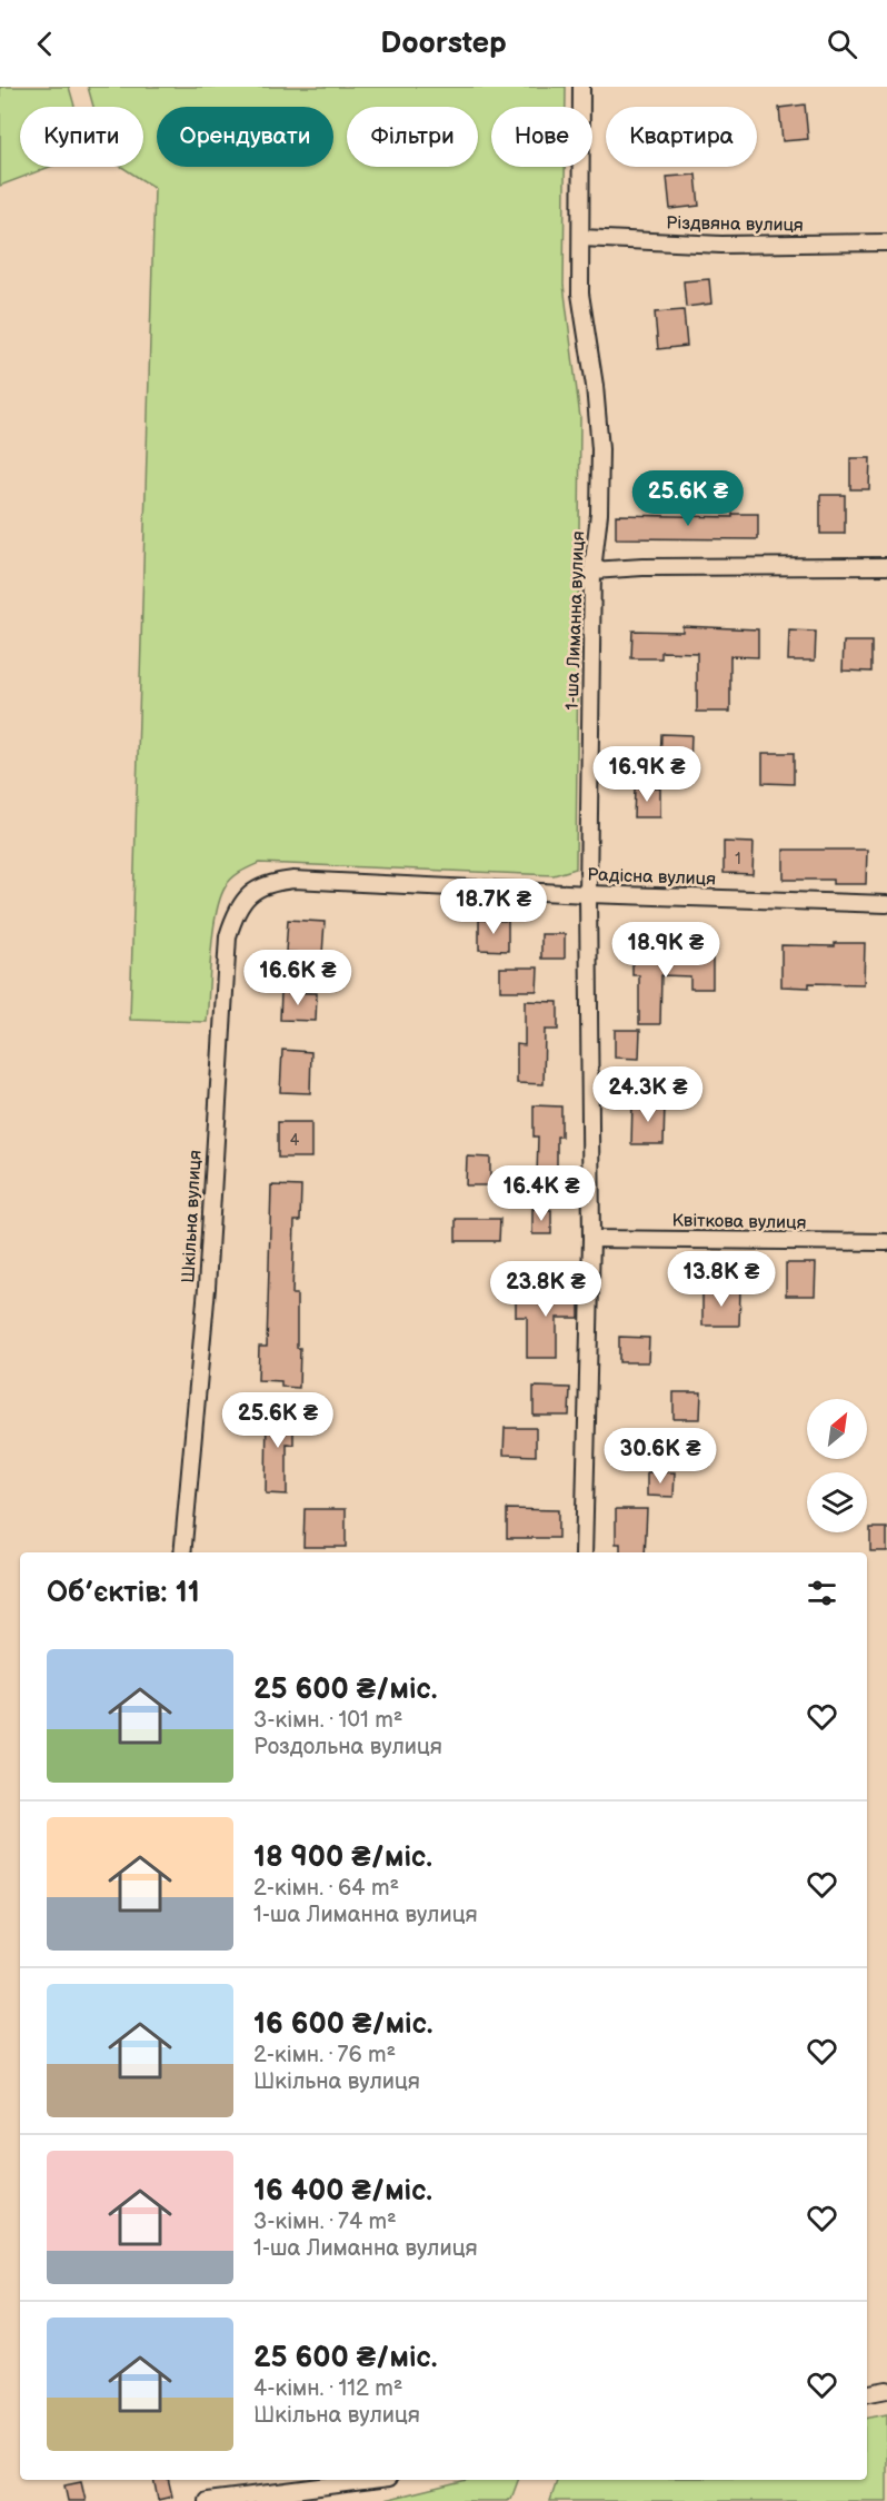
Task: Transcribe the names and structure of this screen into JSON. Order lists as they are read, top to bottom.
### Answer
{
  "streets": {
    "street": [
      "Різдвяна вулиця",
      "1-ша Лиманна вулиця",
      "Радісна вулиця",
      "Шкільна вулиця",
      "Квіткова вулиця"
    ]
  },
  "crossings": [
    ["Різдвяна вулиця", "1-ша Лиманна вулиця"],
    ["1-ша Лиманна вулиця", "Радісна вулиця"],
    ["1-ша Лиманна вулиця", "Квіткова вулиця"],
    ["Радісна вулиця", "Шкільна вулиця"]
  ],
  "house_numbers": ["1", "4"],
  "north": "top right",
  "page": {
    "header": "Doorstep",
    "chip": [
      "Купити",
      "Орендувати",
      "Фільтри",
      "Нове",
      "Квартира"
    ],
    "price": [
      "25.6K ₴",
      "16.9K ₴",
      "18.7K ₴",
      "18.9K ₴",
      "16.6K ₴",
      "24.3K ₴",
      "16.4K ₴",
      "13.8K ₴",
      "23.8K ₴",
      "25.6K ₴",
      "30.6K ₴"
    ],
    "heading": "Об’єктів: 11",
    "list": [
      {
        "name": "25 600 ₴/міс.",
        "note": "3-кімн. · 101 m² · Роздольна вулиця"
      },
      {
        "name": "18 900 ₴/міс.",
        "note": "2-кімн. · 64 m² · 1-ша Лиманна вулиця"
      },
      {
        "name": "16 600 ₴/міс.",
        "note": "2-кімн. · 76 m² · Шкільна вулиця"
      },
      {
        "name": "16 400 ₴/міс.",
        "note": "3-кімн. · 74 m² · 1-ша Лиманна вулиця"
      },
      {
        "name": "25 600 ₴/міс.",
        "note": "4-кімн. · 112 m² · Шкільна вулиця"
      }
    ]
  }
}
